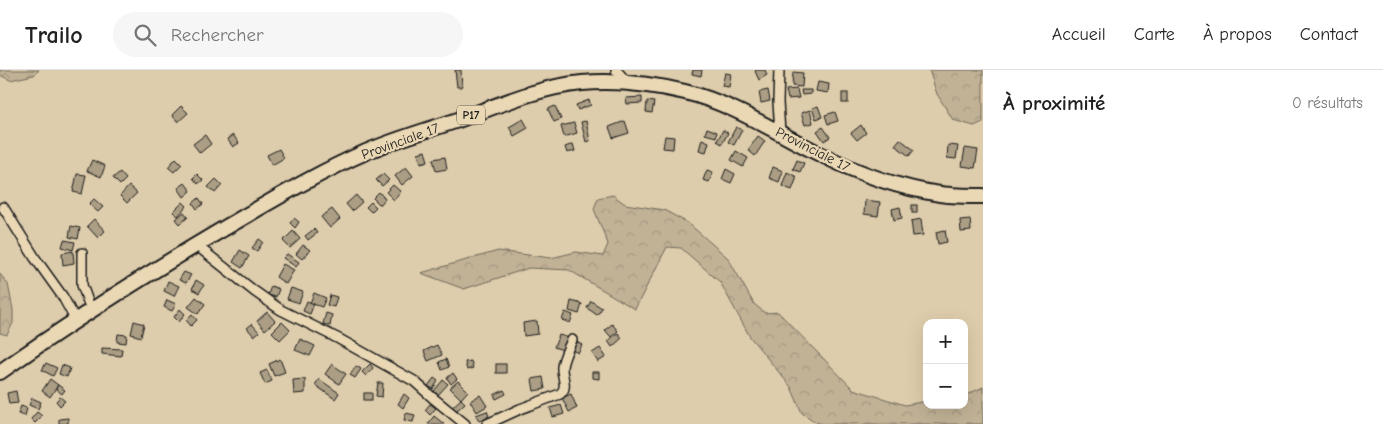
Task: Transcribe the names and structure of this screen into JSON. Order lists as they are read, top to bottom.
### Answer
{
  "streets": {
    "main road": ["P17", "Provinciale 17"]
  },
  "page": {
    "header": "Trailo",
    "search": "Rechercher",
    "nav": [
      "Accueil",
      "Carte",
      "À propos",
      "Contact"
    ],
    "heading": ["À proximité", "0 résultats"],
    "map_buttons": ["+", "−"]
  }
}
